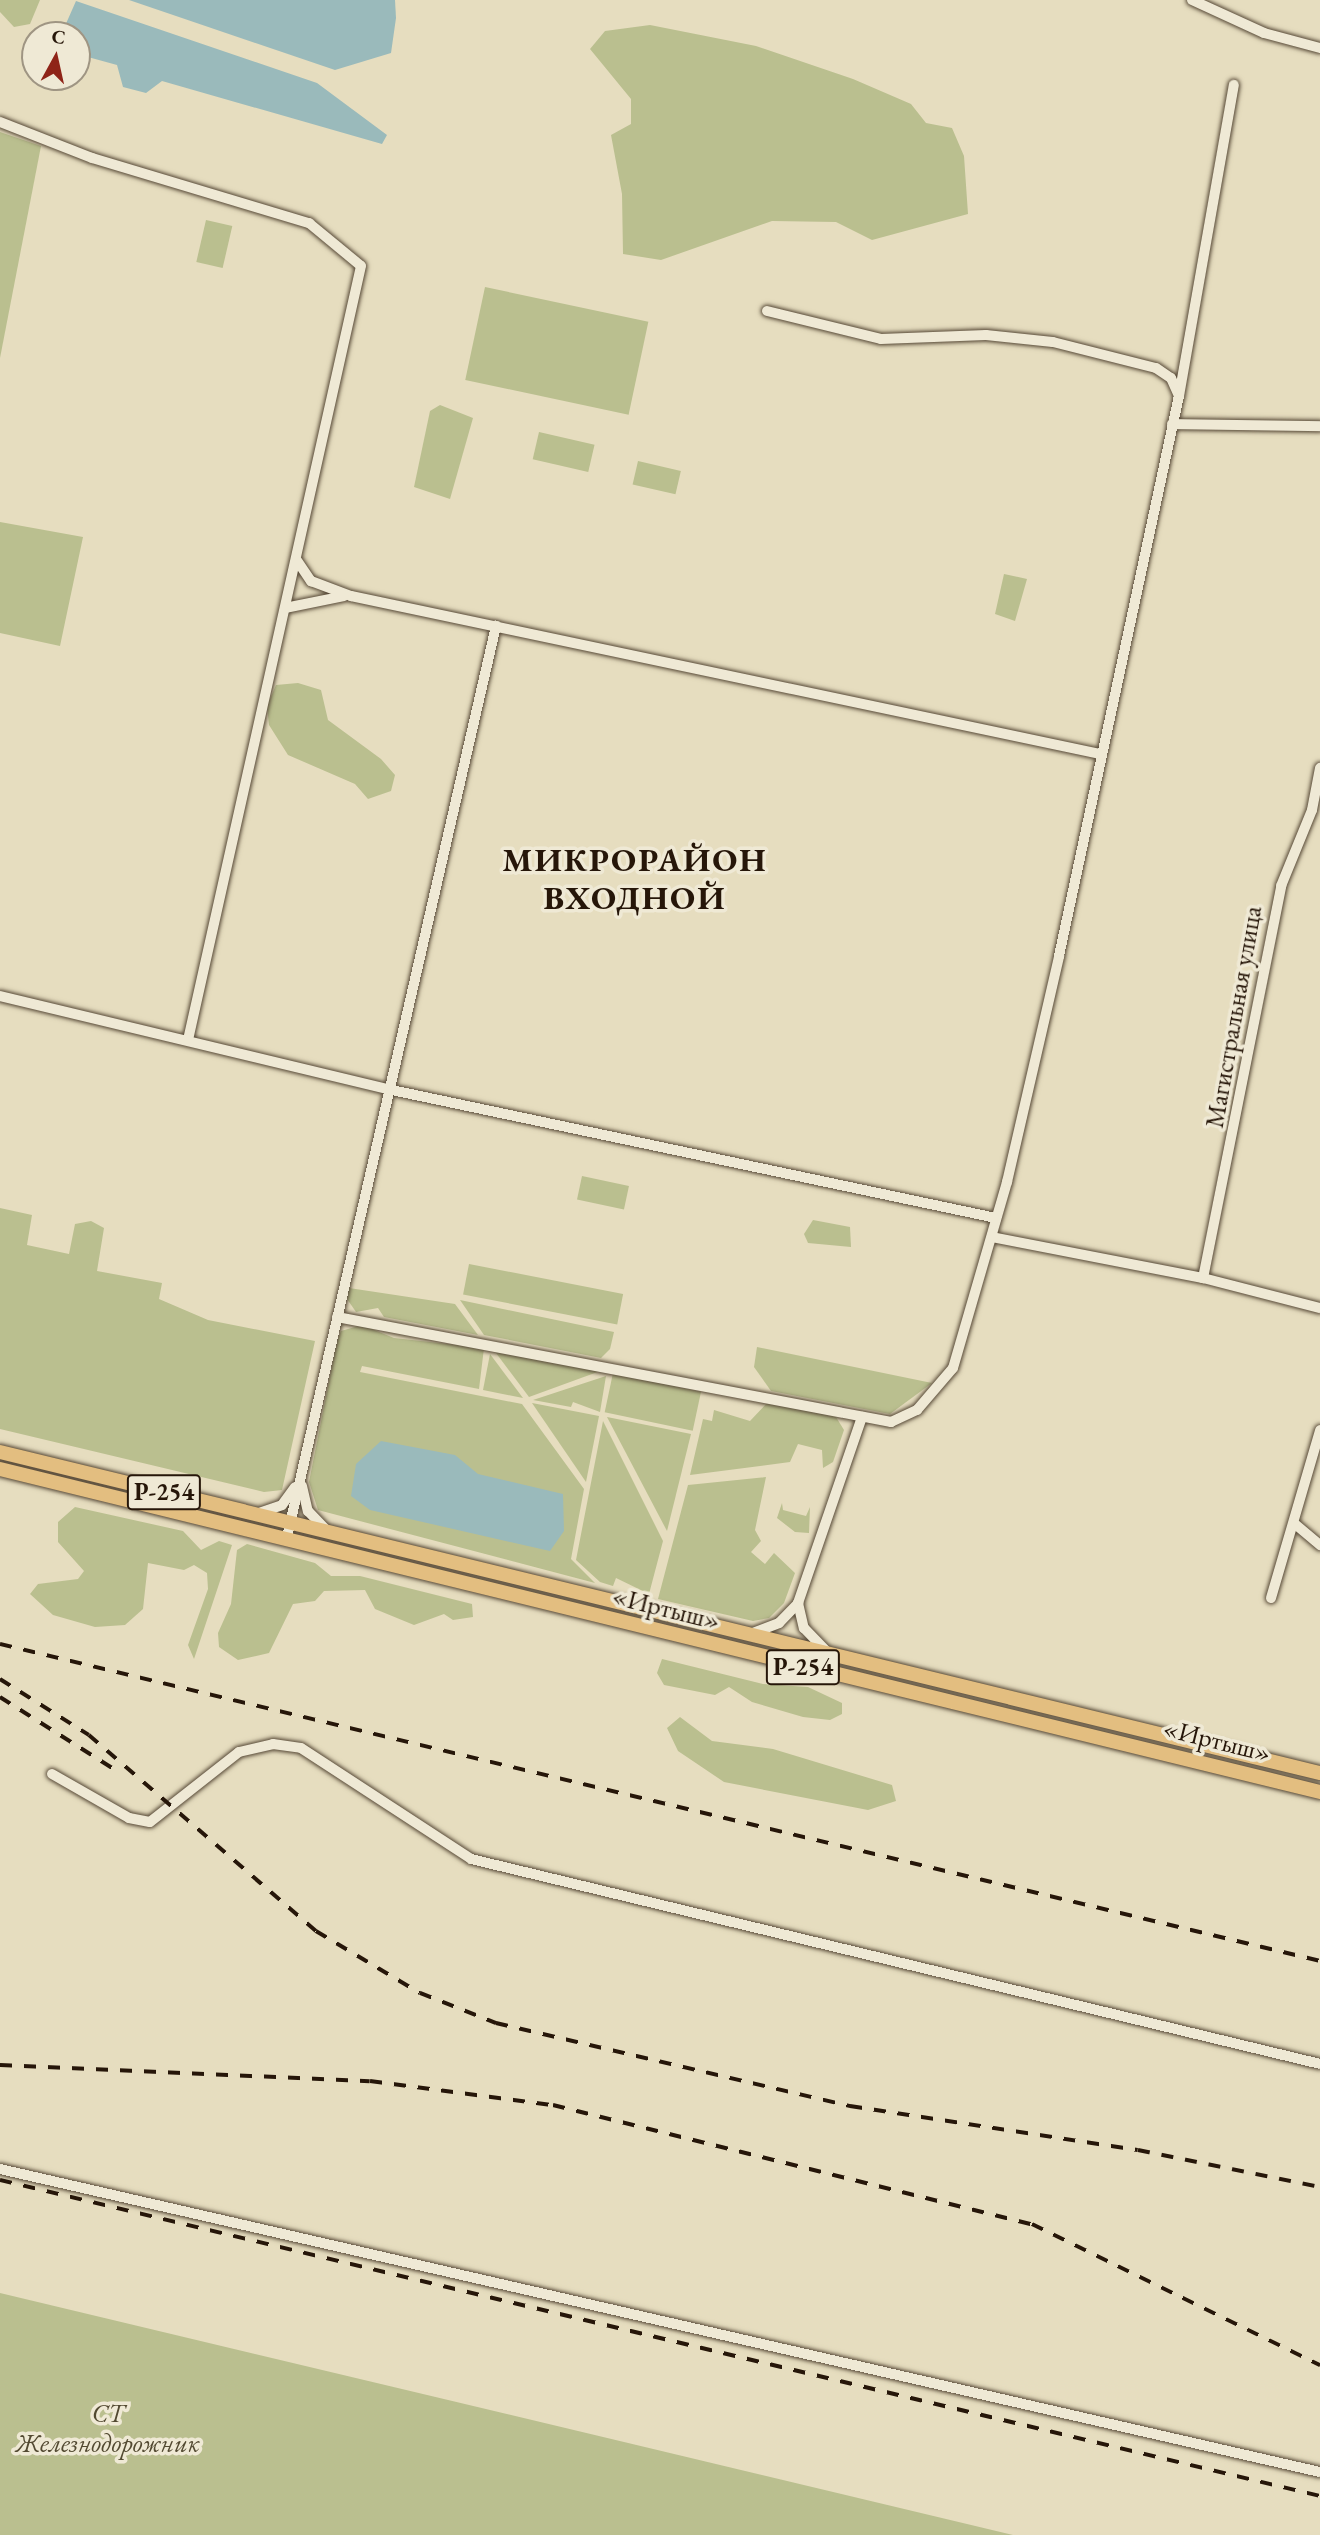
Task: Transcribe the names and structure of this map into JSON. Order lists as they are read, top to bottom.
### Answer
{
  "streets": {
    "main road": ["Р-254", "«Иртыш»"],
    "street": ["Магистральная улица"]
  },
  "districts": ["МИКРОРАЙОН ВХОДНОЙ"],
  "parks": ["СТ Железнодорожник"],
  "north": "top"
}
